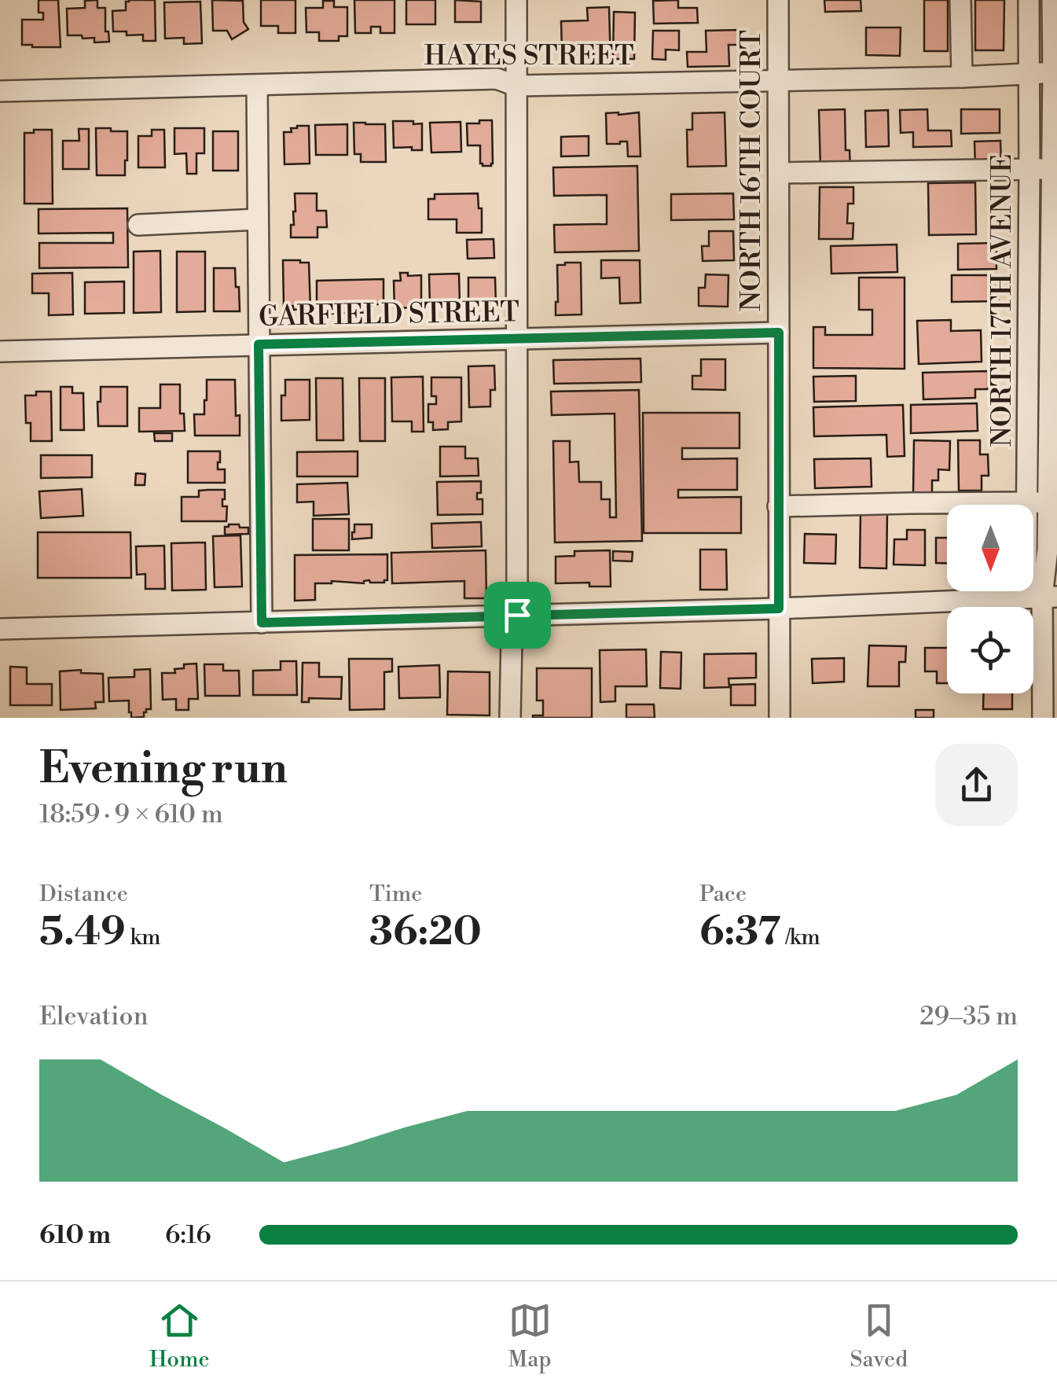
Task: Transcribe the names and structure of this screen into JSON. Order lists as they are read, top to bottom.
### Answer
{
  "streets": {
    "street": [
      "HAYES STREET",
      "NORTH 16TH COURT",
      "NORTH 17TH AVENUE",
      "GARFIELD STREET"
    ]
  },
  "crossings": [
    ["HAYES STREET", "NORTH 16TH COURT"],
    ["HAYES STREET", "NORTH 17TH AVENUE"],
    ["NORTH 16TH COURT", "GARFIELD STREET"]
  ],
  "north": "bottom",
  "page": {
    "heading": ["Evening run", "18:59 · 9 × 610 m"],
    "stats": [
      ["Distance", "5.49 km"],
      ["Time", "36:20"],
      ["Pace", "6:37 /km"]
    ],
    "chart": ["Elevation", "29–35 m"],
    "list": [
      {
        "name": "610 m",
        "note": "6:16"
      }
    ],
    "tabs": ["Home", "Map", "Saved"]
  }
}
